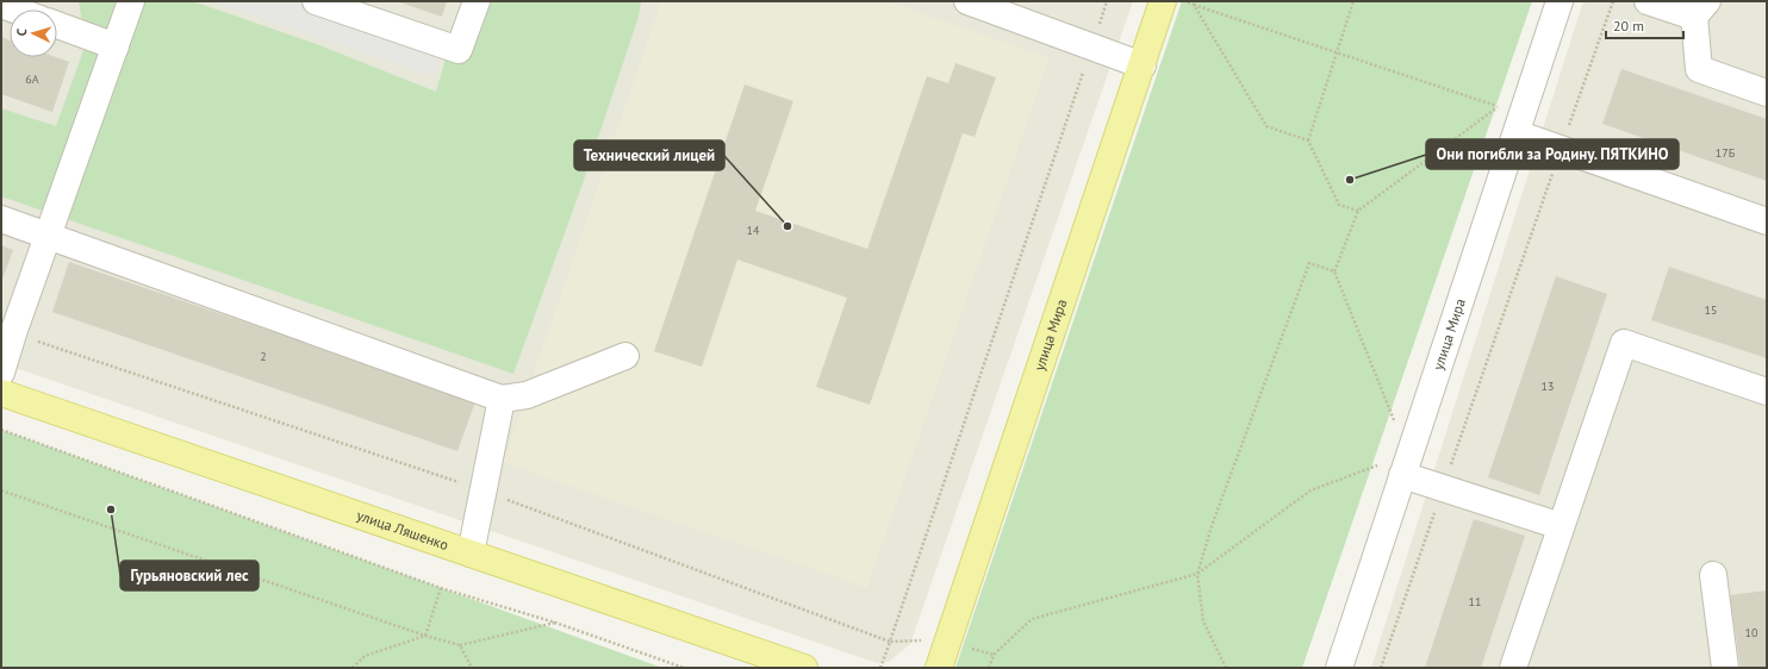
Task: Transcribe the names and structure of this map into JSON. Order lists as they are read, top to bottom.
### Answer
{
  "streets": {
    "main road": ["улица Мира", "улица Ляшенко"]
  },
  "places": ["Они погибли за Родину. ПЯТКИНО", "Технический лицей", "Гурьяновский лес"],
  "house_numbers": [
    "6А",
    "17Б",
    "14",
    "15",
    "2",
    "13",
    "11",
    "10"
  ],
  "scale_bar": "20 m",
  "north": "left"
}
